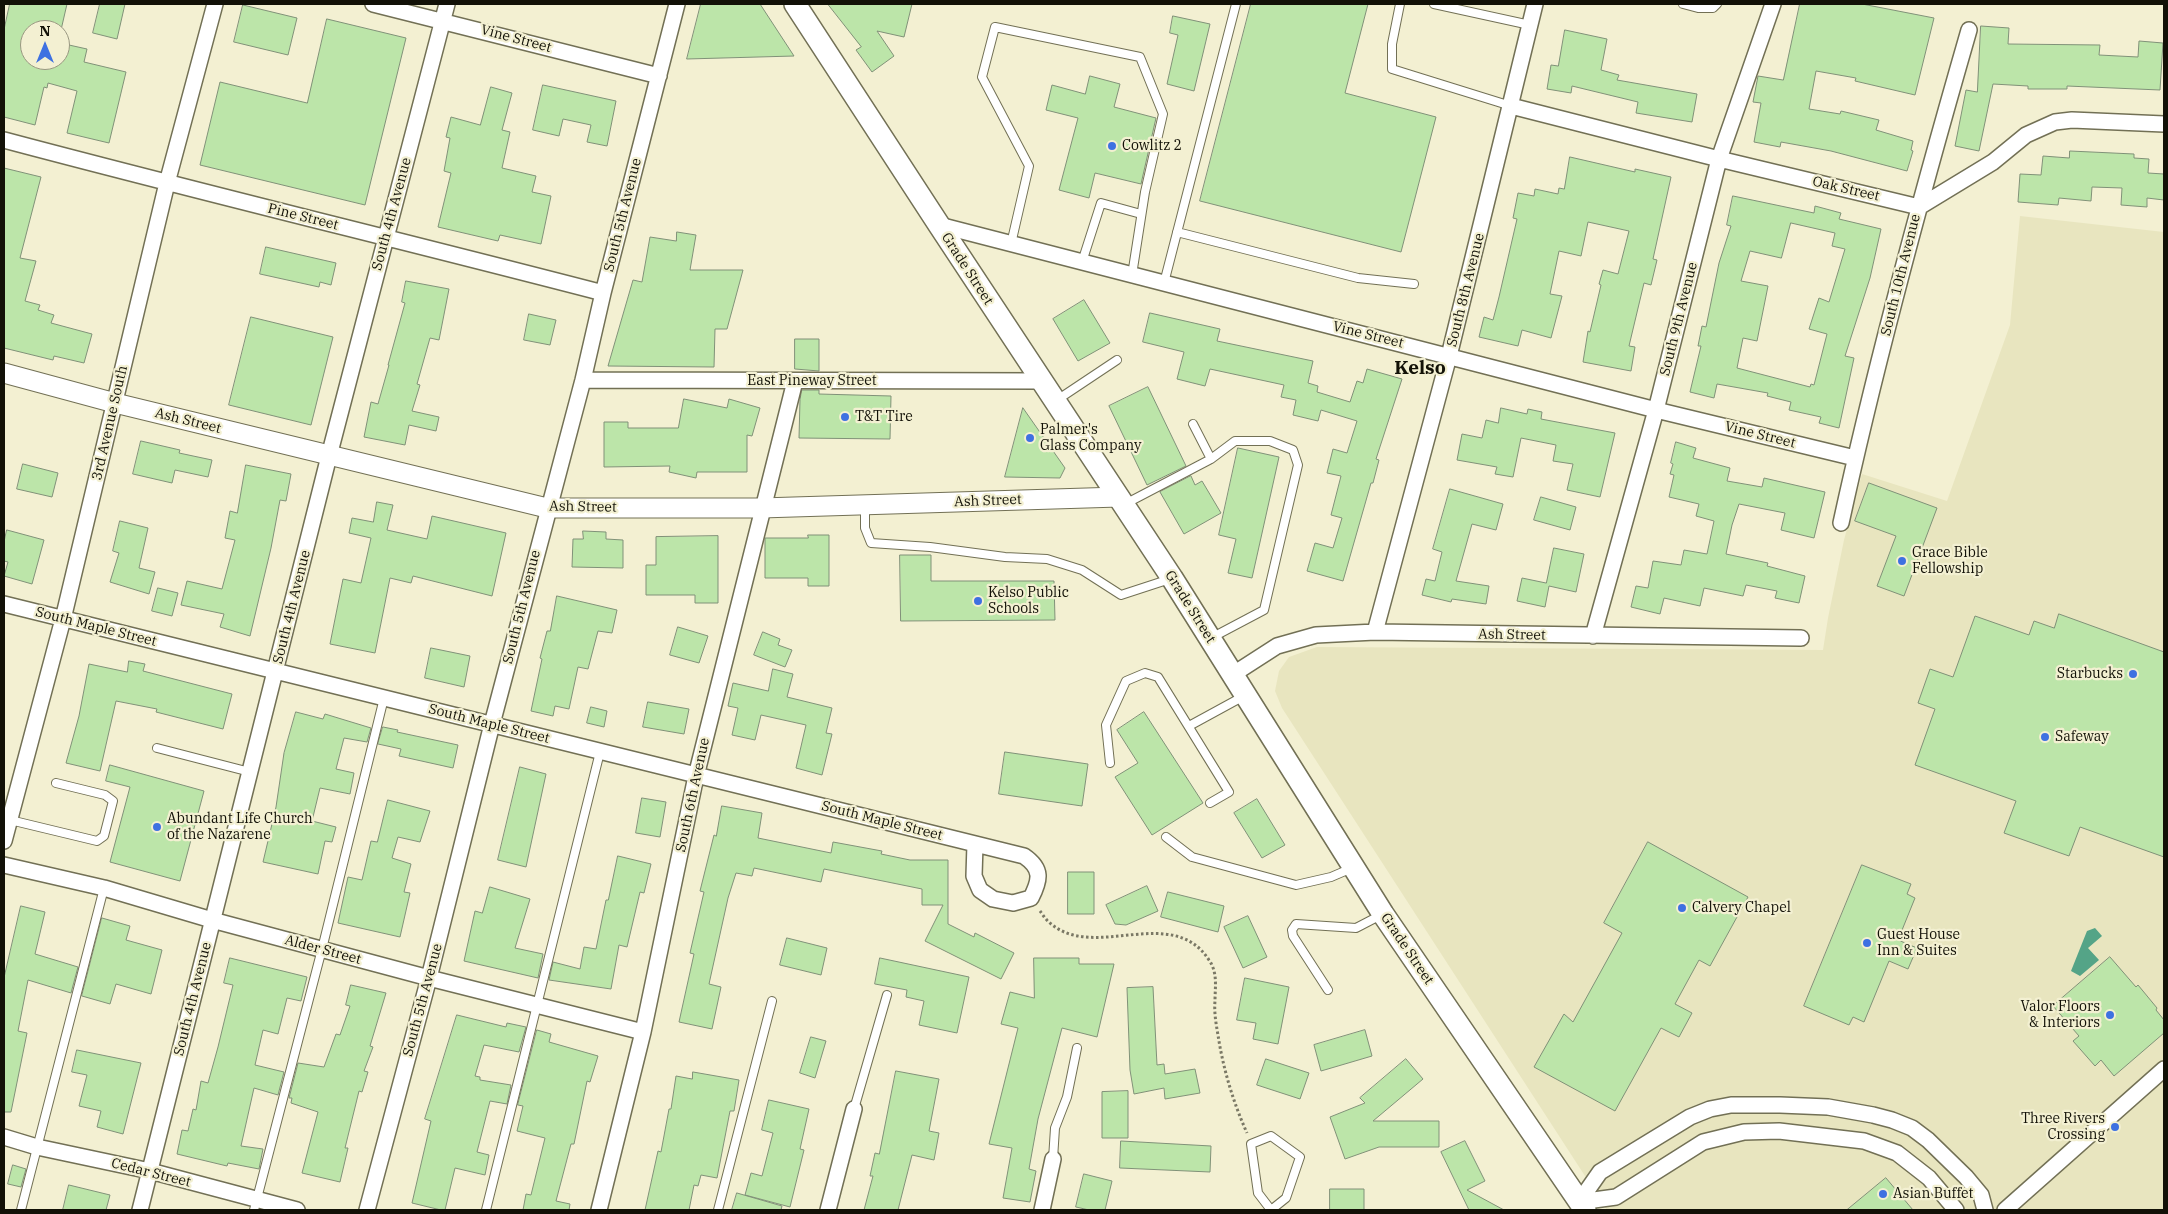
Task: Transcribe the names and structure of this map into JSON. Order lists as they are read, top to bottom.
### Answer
{
  "streets": {
    "main road": ["Grade Street"],
    "street": [
      "Vine Street",
      "Oak Street",
      "South 4th Avenue",
      "South 5th Avenue",
      "Pine Street",
      "South 10th Avenue",
      "South 8th Avenue",
      "South 9th Avenue",
      "East Pineway Street",
      "Ash Street",
      "3rd Avenue South",
      "South Maple Street",
      "South 6th Avenue",
      "Alder Street",
      "Cedar Street"
    ]
  },
  "crossings": [
    ["Vine Street", "South 4th Avenue"],
    ["Vine Street", "South 5th Avenue"],
    ["Vine Street", "Grade Street"],
    ["Vine Street", "South 10th Avenue"],
    ["Vine Street", "South 8th Avenue"],
    ["Vine Street", "South 9th Avenue"],
    ["Oak Street", "South 10th Avenue"],
    ["Oak Street", "South 8th Avenue"],
    ["Oak Street", "South 9th Avenue"],
    ["South 4th Avenue", "Pine Street"],
    ["South 4th Avenue", "Ash Street"],
    ["South 4th Avenue", "South Maple Street"],
    ["South 4th Avenue", "Alder Street"],
    ["South 4th Avenue", "Cedar Street"],
    ["South 5th Avenue", "Pine Street"],
    ["South 5th Avenue", "East Pineway Street"],
    ["South 5th Avenue", "Ash Street"],
    ["South 5th Avenue", "South Maple Street"],
    ["South 5th Avenue", "Alder Street"],
    ["Pine Street", "3rd Avenue South"],
    ["Grade Street", "East Pineway Street"],
    ["Grade Street", "Ash Street"],
    ["South 8th Avenue", "Ash Street"],
    ["South 9th Avenue", "Ash Street"],
    ["East Pineway Street", "South 6th Avenue"],
    ["Ash Street", "3rd Avenue South"],
    ["Ash Street", "South 6th Avenue"],
    ["3rd Avenue South", "South Maple Street"],
    ["South Maple Street", "South 6th Avenue"],
    ["South 6th Avenue", "Alder Street"]
  ],
  "districts": ["Kelso"],
  "places": [
    "Cowlitz 2",
    "T&T Tire",
    "Palmer's Glass Company",
    "Grace Bible Fellowship",
    "Kelso Public Schools",
    "Starbucks",
    "Safeway",
    "Abundant Life Church of the Nazarene",
    "Calvery Chapel",
    "Guest House Inn & Suites",
    "Valor Floors & Interiors",
    "Three Rivers Crossing",
    "Asian Buffet"
  ],
  "north": "top"
}
